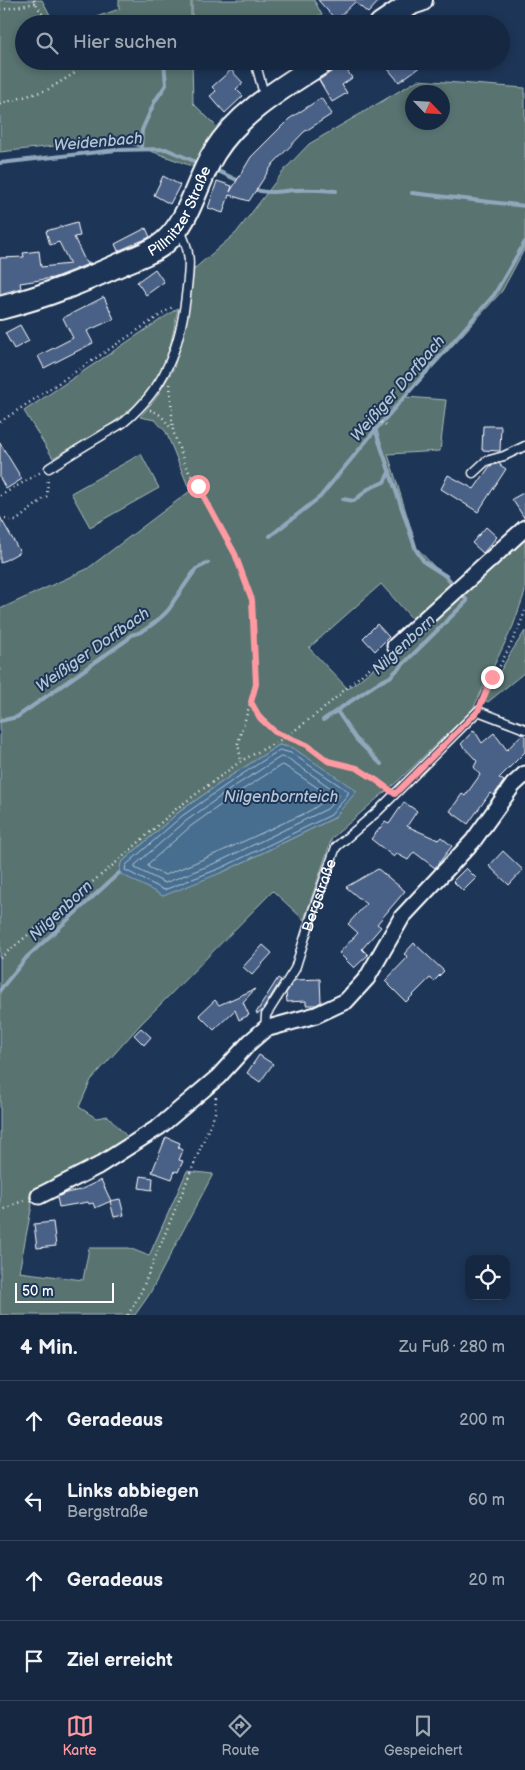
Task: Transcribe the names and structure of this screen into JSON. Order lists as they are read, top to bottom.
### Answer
{
  "streets": {
    "street": ["Pillnitzer Straße", "Bergstraße"]
  },
  "water": [
    "Weidenbach",
    "Weißiger Dorfbach",
    "Nilgenborn",
    "Nilgenbornteich"
  ],
  "scale_bar": "50 m",
  "north": "bottom right",
  "page": {
    "search": "Hier suchen",
    "scale": "50 m",
    "heading": ["4 Min.", "Zu Fuß · 280 m"],
    "list": [
      ["Geradeaus", "200 m"],
      ["Links abbiegen", "Bergstraße", "60 m"],
      ["Geradeaus", "20 m"],
      "Ziel erreicht"
    ],
    "nav": ["Karte", "Route", "Gespeichert"]
  }
}
